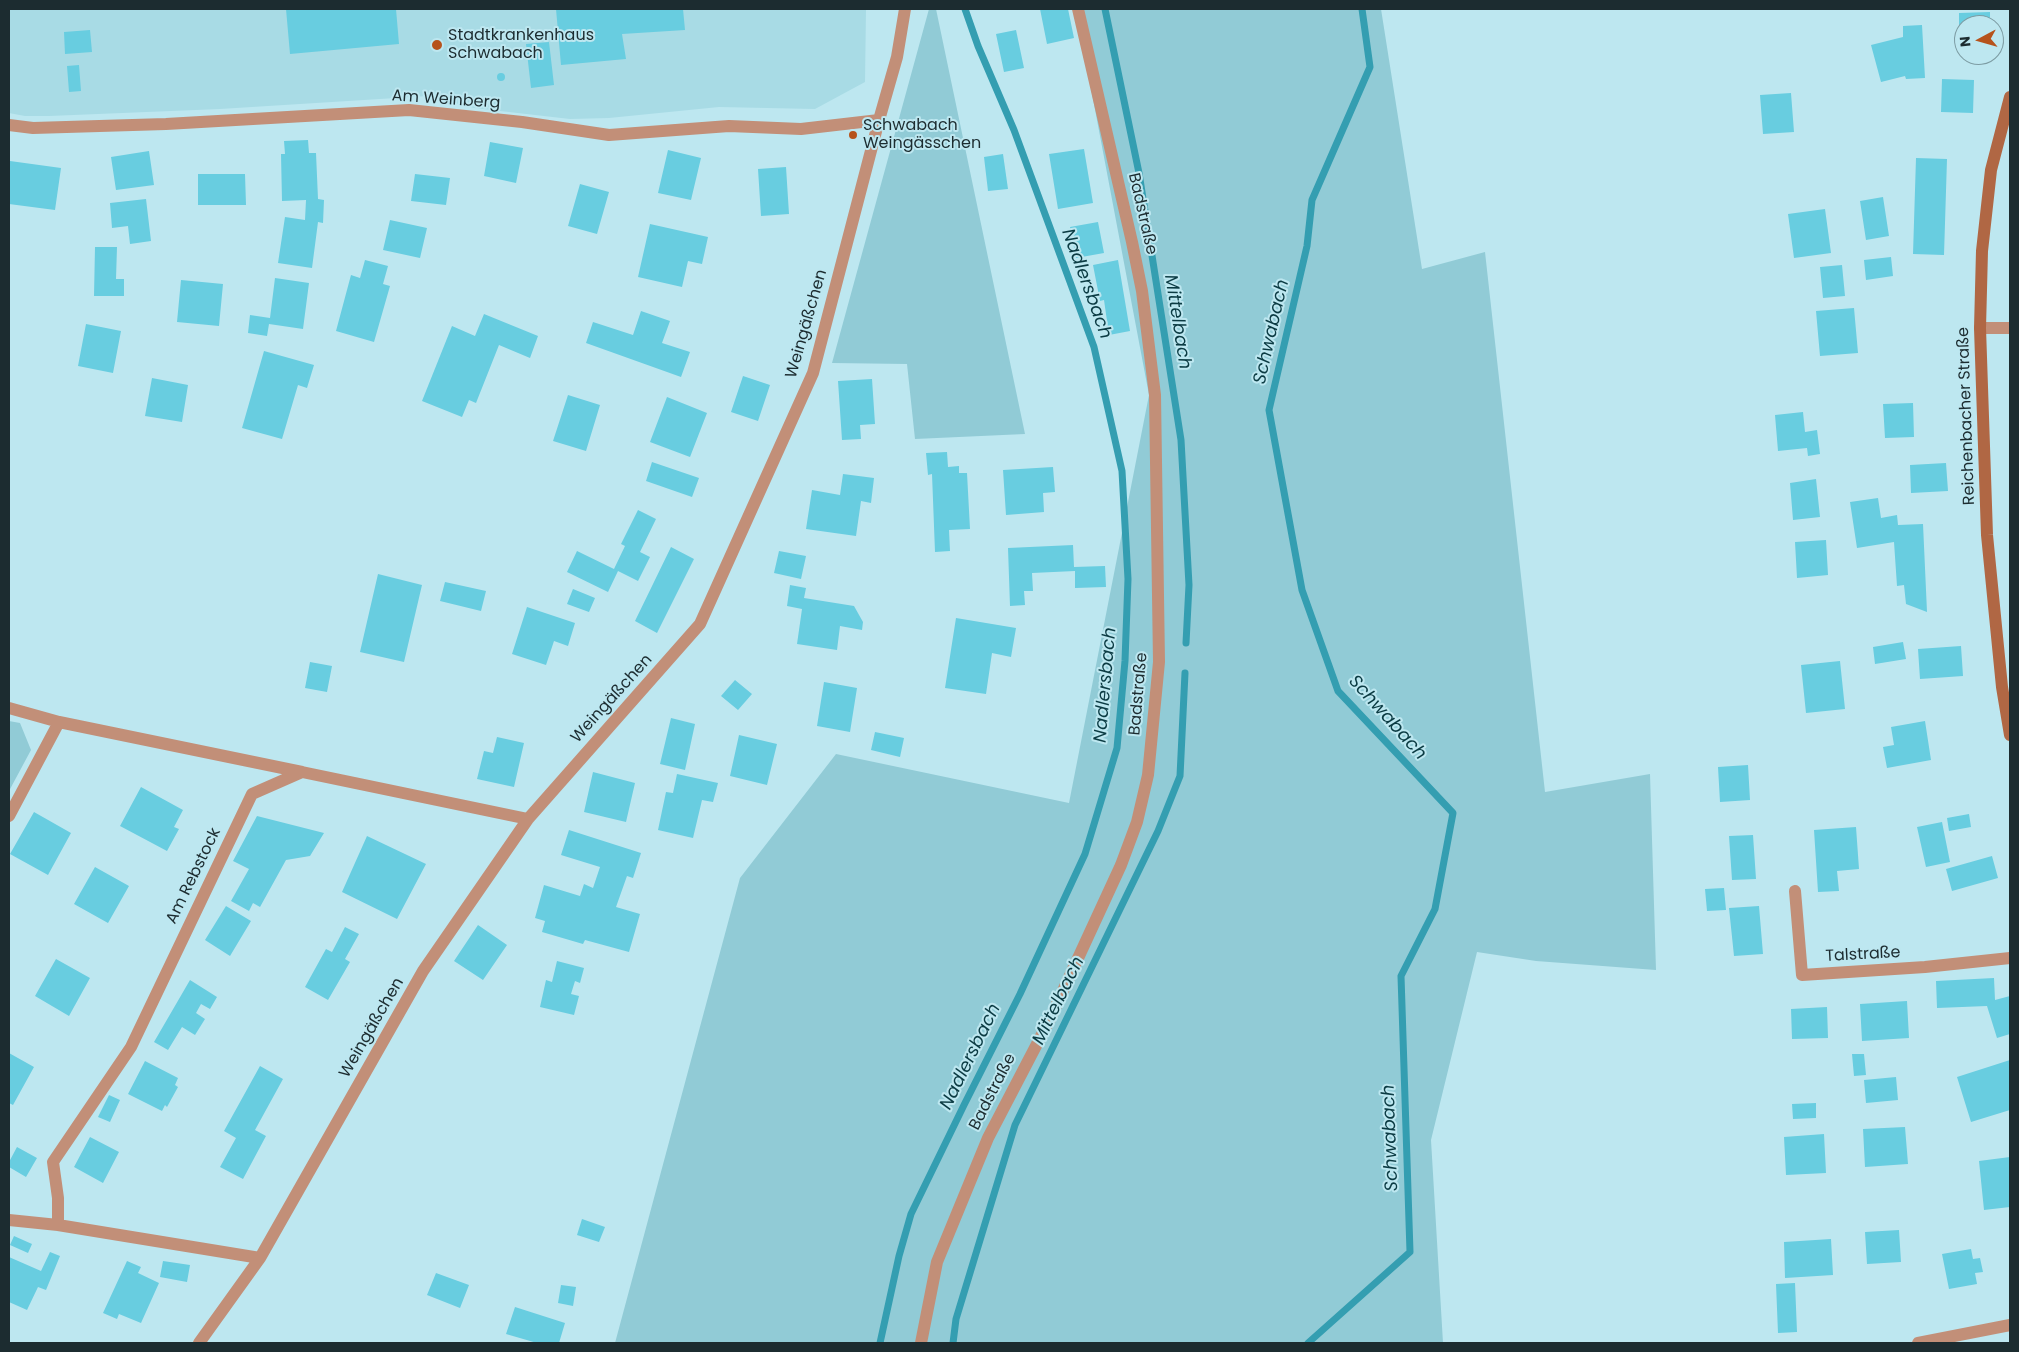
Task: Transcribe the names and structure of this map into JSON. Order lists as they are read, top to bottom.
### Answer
{
  "streets": {
    "main road": ["Reichenbacher Straße"],
    "street": [
      "Am Weinberg",
      "Badstraße",
      "Weingäßchen",
      "Am Rebstock",
      "Talstraße"
    ]
  },
  "crossings": [
    ["Am Weinberg", "Weingäßchen"]
  ],
  "water": ["Nadlersbach", "Mittelbach", "Schwabach"],
  "places": ["Stadtkrankenhaus Schwabach", "Schwabach Weingässchen"],
  "north": "left"
}
